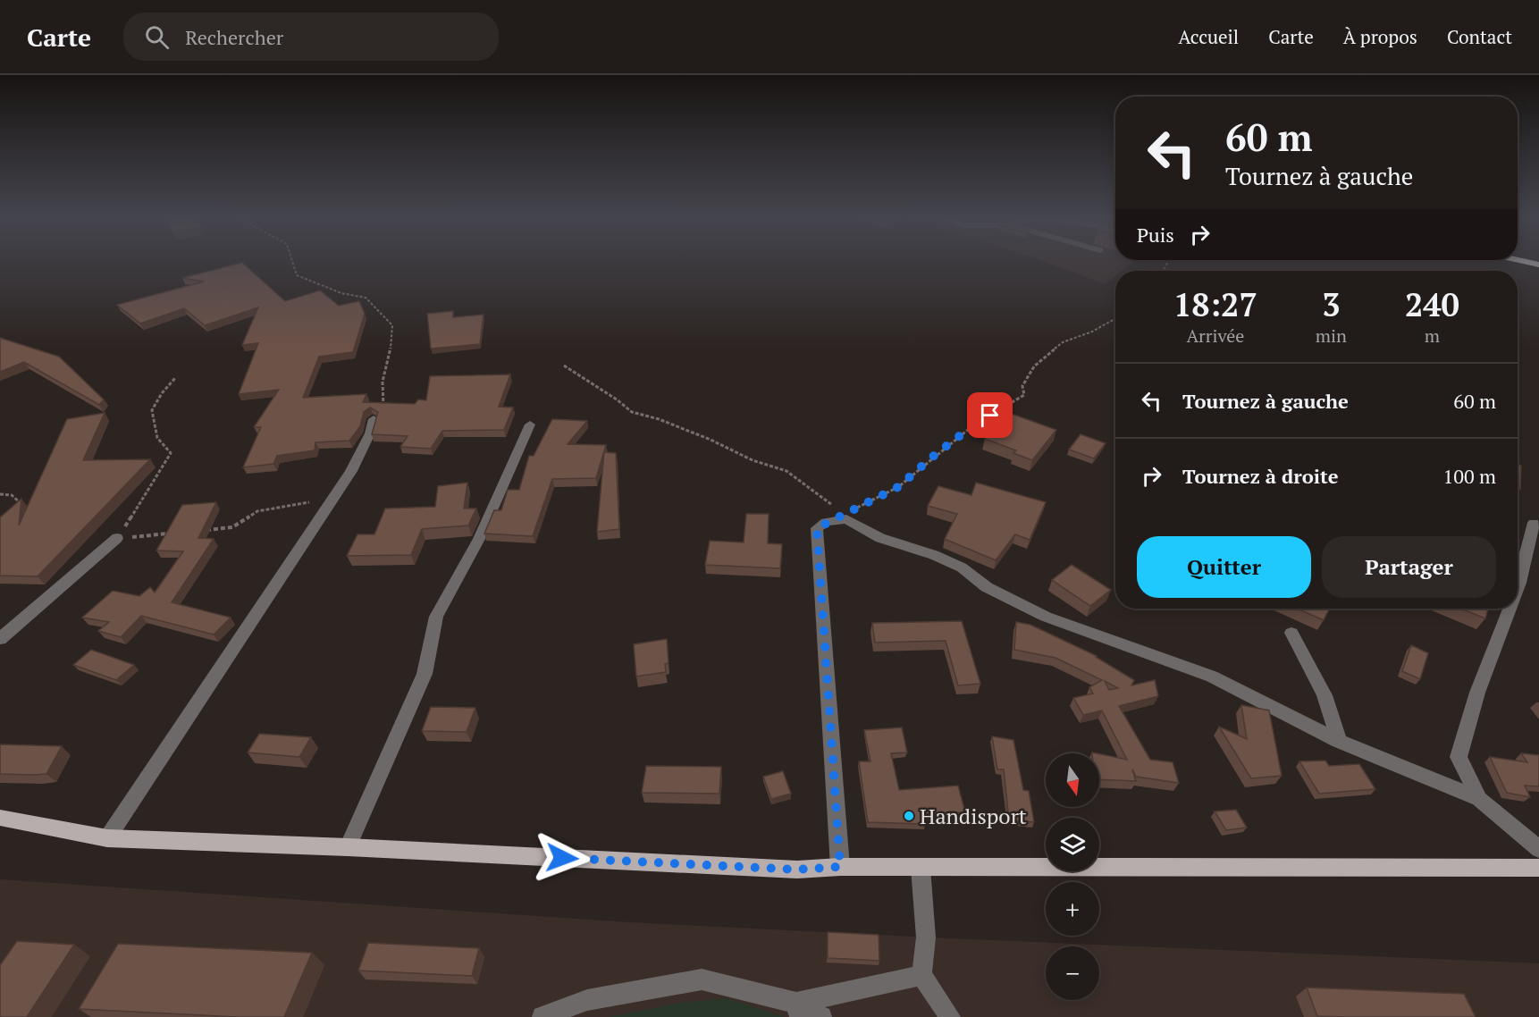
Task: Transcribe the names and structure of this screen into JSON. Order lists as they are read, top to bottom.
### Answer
{
  "places": ["Handisport"],
  "north": "bottom",
  "page": {
    "header": "Carte",
    "search": "Rechercher",
    "nav": [
      "Accueil",
      "Carte",
      "À propos",
      "Contact"
    ],
    "turn": ["60 m", "Tournez à gauche"],
    "then": "Puis",
    "eta": [
      "18:27",
      "Arrivée",
      "3",
      "min",
      "240",
      "m"
    ],
    "list": [
      {
        "name": "Tournez à gauche",
        "value": "60 m"
      },
      {
        "name": "Tournez à droite",
        "value": "100 m"
      }
    ],
    "buttons": ["Quitter", "Partager"],
    "map_buttons": ["+", "−"]
  }
}
